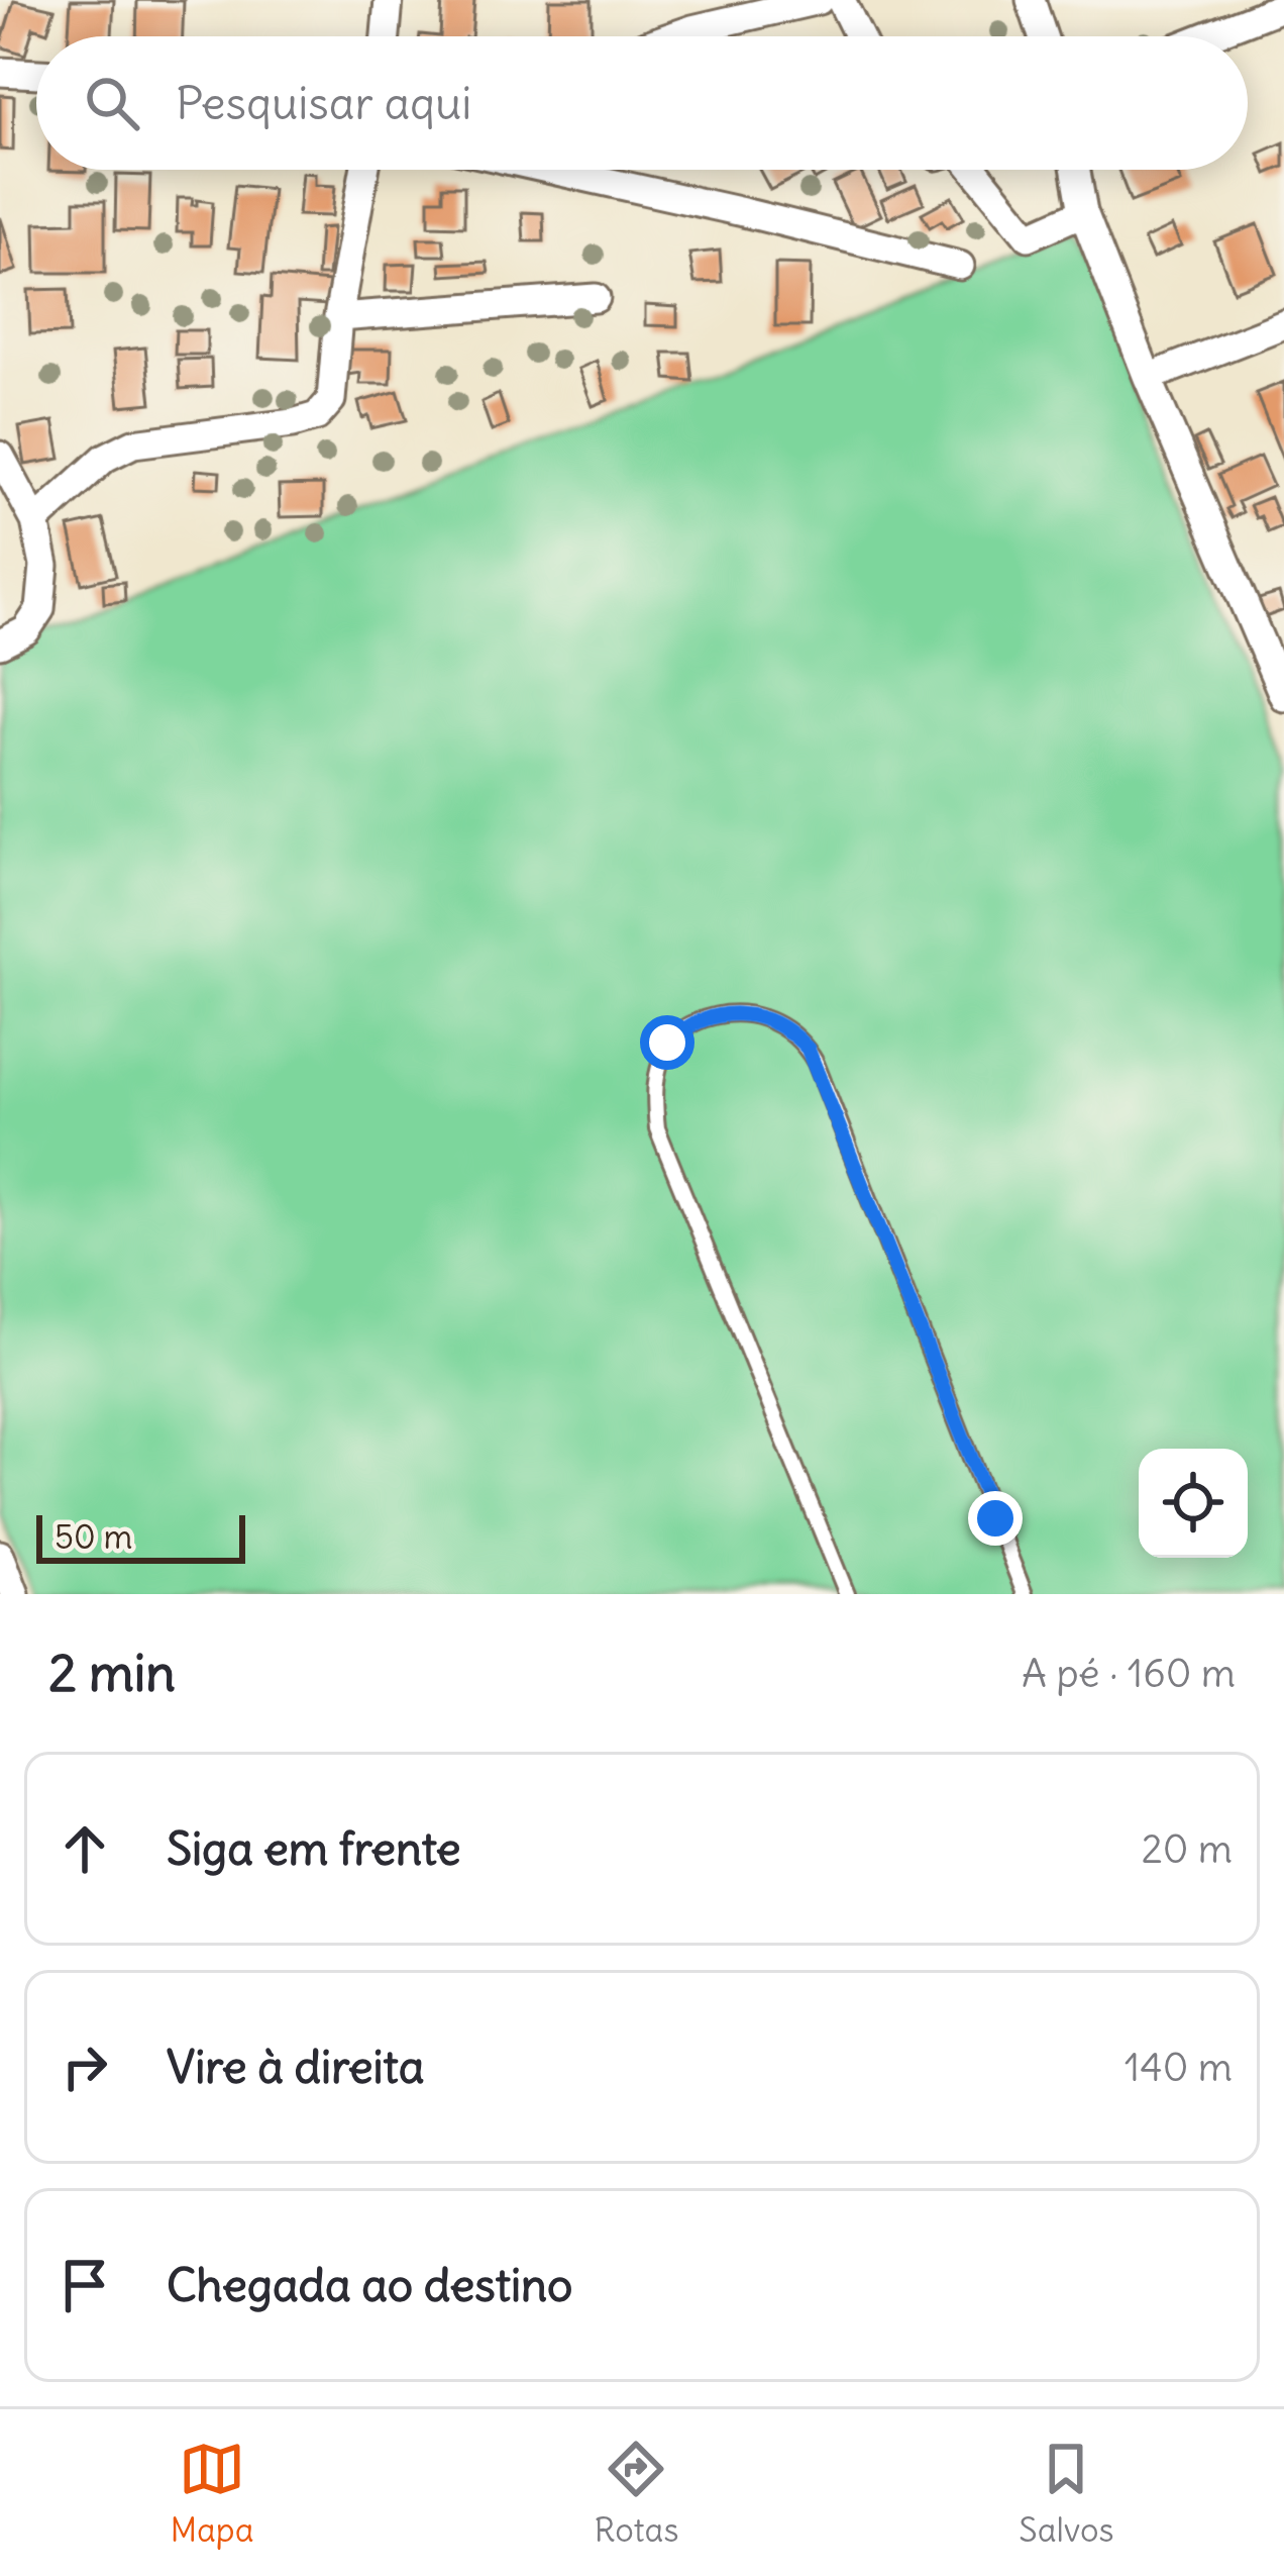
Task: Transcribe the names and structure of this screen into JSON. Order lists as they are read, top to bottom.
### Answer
{
  "scale_bar": "50 m",
  "page": {
    "search": "Pesquisar aqui",
    "scale": "50 m",
    "heading": ["2 min", "A pé · 160 m"],
    "list": [
      ["Siga em frente", "20 m"],
      ["Vire à direita", "140 m"],
      "Chegada ao destino"
    ],
    "nav": ["Mapa", "Rotas", "Salvos"]
  }
}
